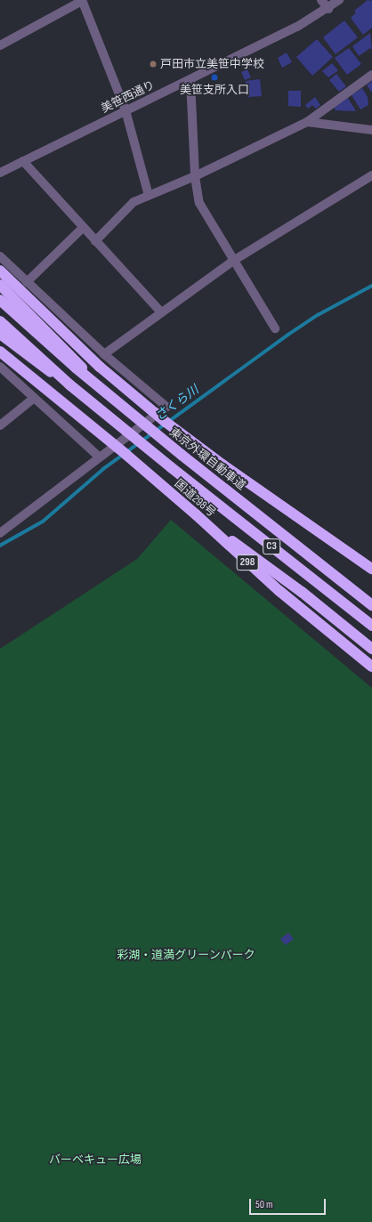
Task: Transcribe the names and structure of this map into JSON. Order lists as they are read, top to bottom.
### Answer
{
  "streets": {
    "highway": [
      "東京外環自動車道",
      "国道298号",
      "C3",
      "298"
    ],
    "street": ["美笹西通り"]
  },
  "water": ["さくら川"],
  "parks": ["彩湖・道満グリーンパーク", "バーベキュー広場"],
  "places": ["戸田市立美笹中学校", "美笹支所入口"],
  "scale_bar": "50 m"
}
